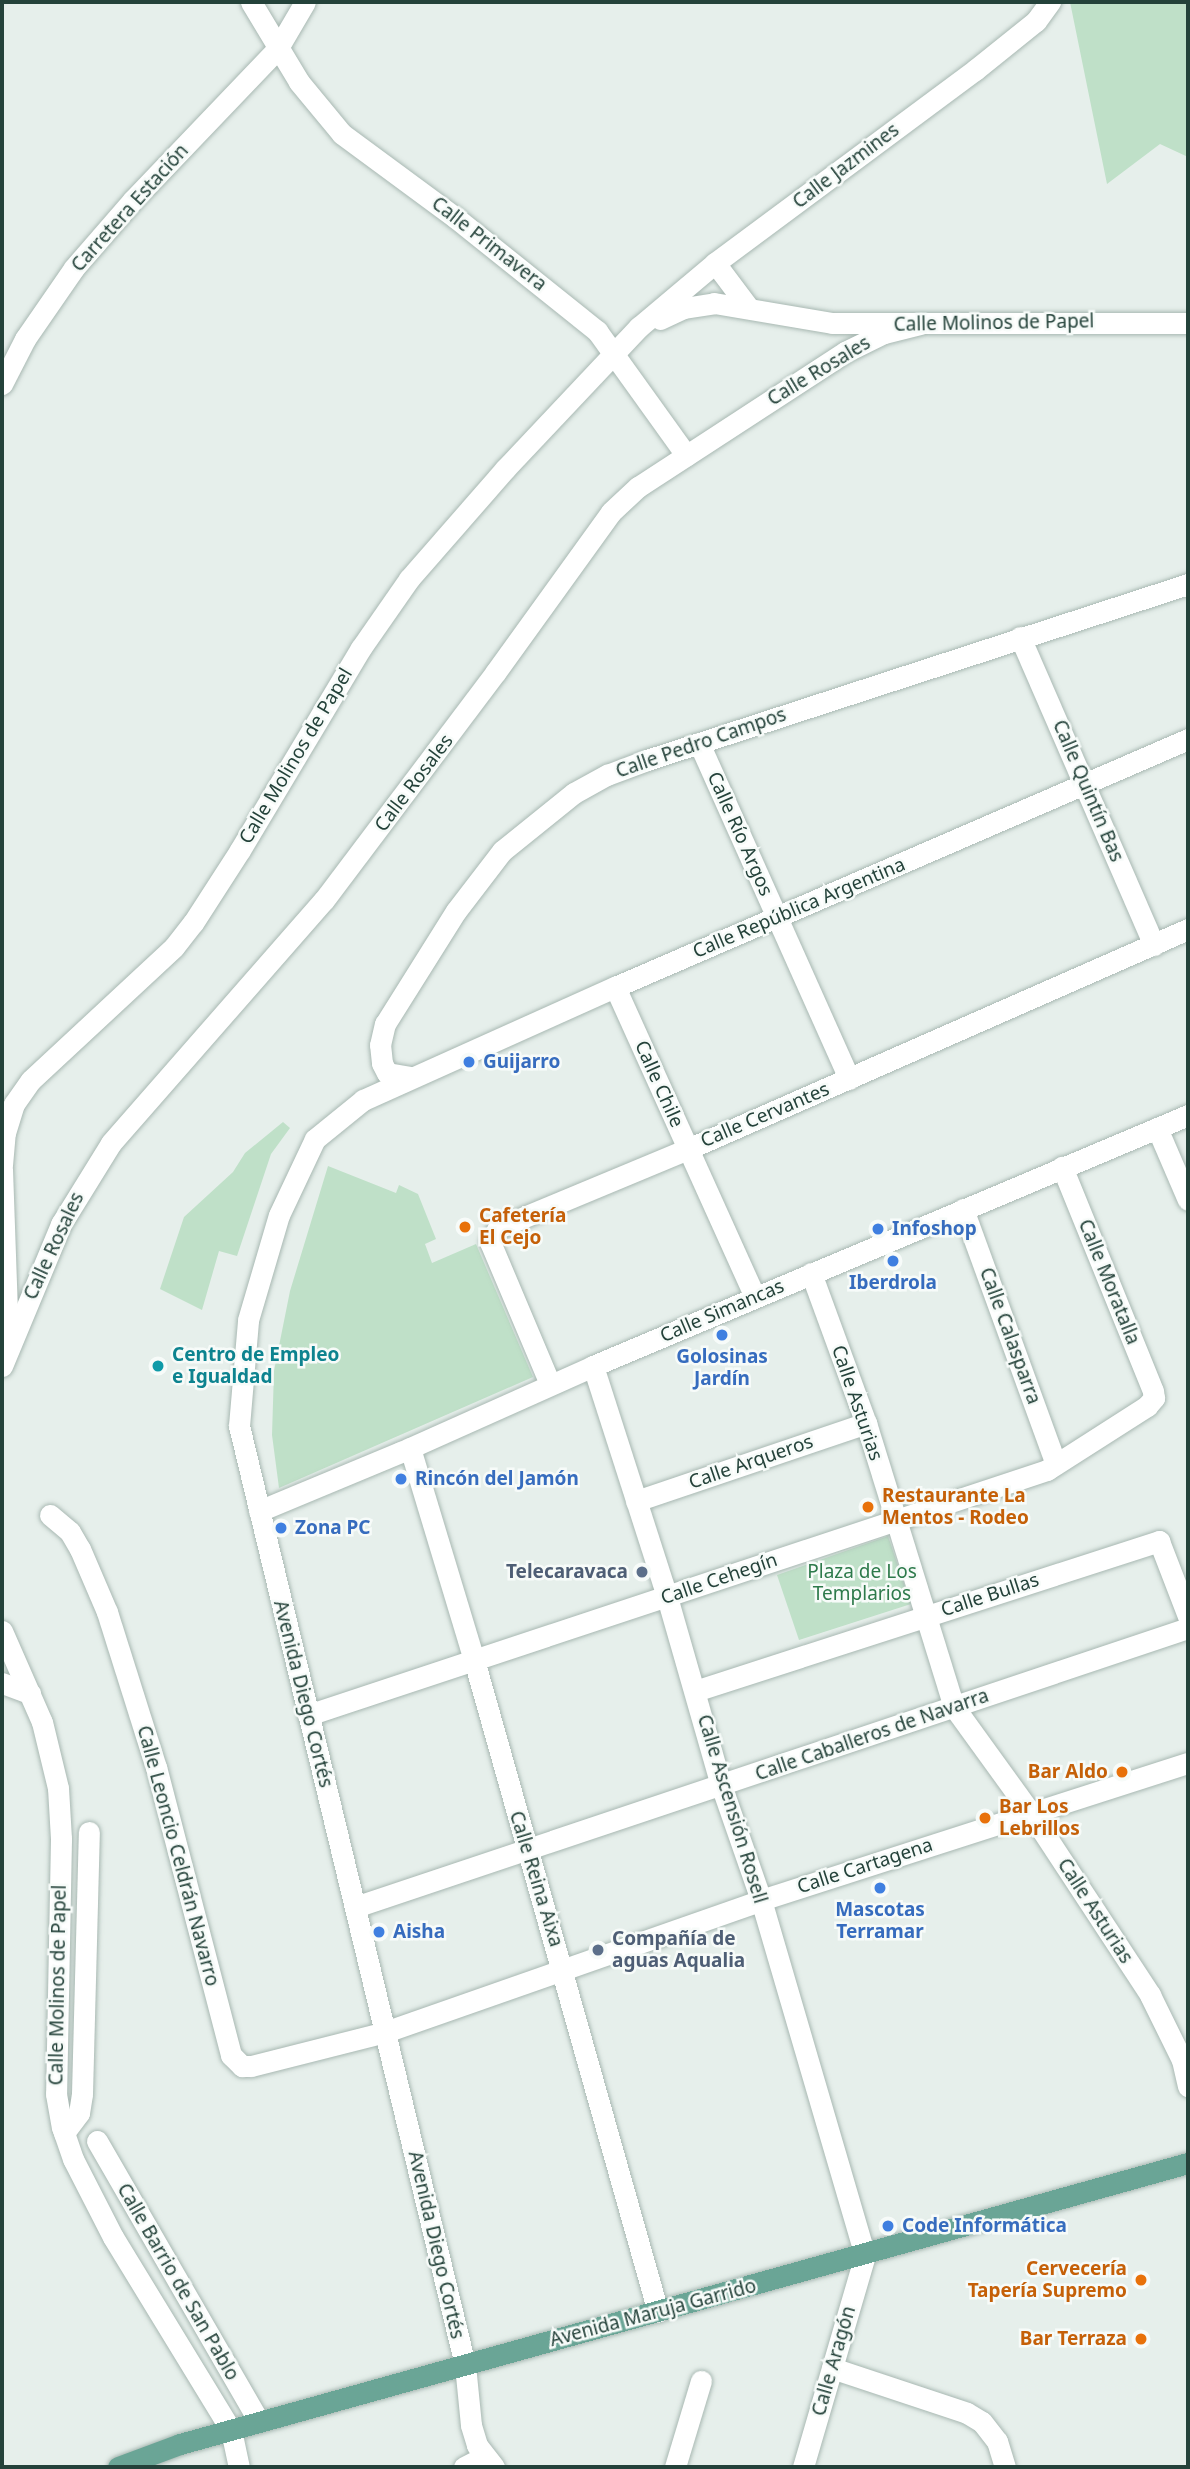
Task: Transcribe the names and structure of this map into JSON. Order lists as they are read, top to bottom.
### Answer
{
  "streets": {
    "main road": ["Avenida Maruja Garrido"],
    "street": [
      "Calle Jazmines",
      "Carretera Estación",
      "Calle Primavera",
      "Calle Molinos de Papel",
      "Calle Rosales",
      "Calle Pedro Campos",
      "Calle Quintín Bas",
      "Calle Río Argos",
      "Calle República Argentina",
      "Calle Chile",
      "Calle Cervantes",
      "Calle Moratalla",
      "Calle Simancas",
      "Calle Calasparra",
      "Calle Asturias",
      "Calle Arqueros",
      "Calle Cehegín",
      "Calle Bullas",
      "Avenida Diego Cortés",
      "Calle Caballeros de Navarra",
      "Calle Ascensión Rosell",
      "Calle Leoncio Celdrán Navarro",
      "Calle Cartagena",
      "Calle Reina Aixa",
      "Calle Barrio de San Pablo",
      "Calle Aragón"
    ]
  },
  "crossings": [
    ["Calle Jazmines", "Calle Molinos de Papel"],
    ["Carretera Estación", "Calle Primavera"],
    ["Calle Primavera", "Calle Molinos de Papel"],
    ["Calle Primavera", "Calle Rosales"],
    ["Calle Molinos de Papel", "Calle Rosales"],
    ["Calle Molinos de Papel", "Avenida Maruja Garrido"],
    ["Calle Pedro Campos", "Calle Quintín Bas"],
    ["Calle Pedro Campos", "Calle Río Argos"],
    ["Calle Pedro Campos", "Calle República Argentina"],
    ["Calle Pedro Campos", "Avenida Diego Cortés"],
    ["Calle Quintín Bas", "Calle República Argentina"],
    ["Calle Quintín Bas", "Calle Cervantes"],
    ["Calle Río Argos", "Calle República Argentina"],
    ["Calle Río Argos", "Calle Cervantes"],
    ["Calle República Argentina", "Calle Chile"],
    ["Calle República Argentina", "Avenida Diego Cortés"],
    ["Calle Chile", "Calle Cervantes"],
    ["Calle Chile", "Calle Simancas"],
    ["Calle Cervantes", "Calle Simancas"],
    ["Calle Moratalla", "Calle Simancas"],
    ["Calle Moratalla", "Calle Cehegín"],
    ["Calle Simancas", "Calle Calasparra"],
    ["Calle Simancas", "Calle Asturias"],
    ["Calle Simancas", "Avenida Diego Cortés"],
    ["Calle Simancas", "Calle Ascensión Rosell"],
    ["Calle Simancas", "Calle Reina Aixa"],
    ["Calle Calasparra", "Calle Cehegín"],
    ["Calle Asturias", "Calle Arqueros"],
    ["Calle Asturias", "Calle Cehegín"],
    ["Calle Asturias", "Calle Bullas"],
    ["Calle Asturias", "Calle Caballeros de Navarra"],
    ["Calle Asturias", "Calle Cartagena"],
    ["Calle Arqueros", "Calle Ascensión Rosell"],
    ["Calle Cehegín", "Avenida Diego Cortés"],
    ["Calle Cehegín", "Calle Ascensión Rosell"],
    ["Calle Cehegín", "Calle Reina Aixa"],
    ["Calle Bullas", "Calle Ascensión Rosell"],
    ["Avenida Diego Cortés", "Calle Caballeros de Navarra"],
    ["Avenida Diego Cortés", "Calle Leoncio Celdrán Navarro"],
    ["Avenida Diego Cortés", "Calle Cartagena"],
    ["Avenida Diego Cortés", "Avenida Maruja Garrido"],
    ["Calle Caballeros de Navarra", "Calle Ascensión Rosell"],
    ["Calle Caballeros de Navarra", "Calle Reina Aixa"],
    ["Calle Ascensión Rosell", "Calle Cartagena"],
    ["Calle Ascensión Rosell", "Avenida Maruja Garrido"],
    ["Calle Ascensión Rosell", "Calle Aragón"],
    ["Calle Leoncio Celdrán Navarro", "Calle Cartagena"],
    ["Calle Cartagena", "Calle Reina Aixa"],
    ["Calle Reina Aixa", "Avenida Maruja Garrido"],
    ["Calle Barrio de San Pablo", "Avenida Maruja Garrido"],
    ["Avenida Maruja Garrido", "Calle Aragón"]
  ],
  "parks": ["Plaza de Los Templarios"],
  "places": [
    "Guijarro",
    "Cafetería El Cejo",
    "Infoshop",
    "Iberdrola",
    "Golosinas Jardín",
    "Centro de Empleo e Igualdad",
    "Rincón del Jamón",
    "Restaurante La Mentos - Rodeo",
    "Zona PC",
    "Telecaravaca",
    "Bar Aldo",
    "Bar Los Lebrillos",
    "Mascotas Terramar",
    "Aisha",
    "Compañía de aguas Aqualia",
    "Code Informática",
    "Cervecería Tapería Supremo",
    "Bar Terraza"
  ]
}
